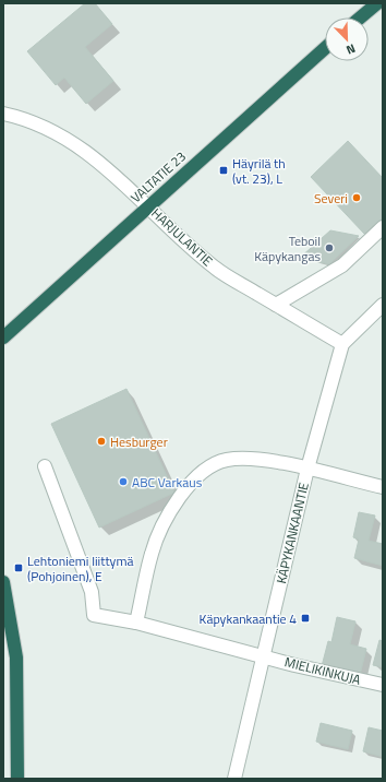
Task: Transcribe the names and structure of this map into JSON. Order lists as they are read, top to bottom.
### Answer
{
  "streets": {
    "highway": ["VALTATIE 23"],
    "street": ["HARJULANTIE", "KÄPYKANKAANTIE", "MIELIKINKUJA"]
  },
  "crossings": [
    ["VALTATIE 23", "HARJULANTIE"],
    ["HARJULANTIE", "KÄPYKANKAANTIE"],
    ["KÄPYKANKAANTIE", "MIELIKINKUJA"]
  ],
  "places": {
    "transit": ["Häyrilä th (vt. 23), L", "Lehtoniemi liittymä (Pohjoinen), E", "Käpykankaantie 4"],
    "other": [
      "Severi",
      "Teboil Käpykangas",
      "Hesburger",
      "ABC Varkaus"
    ]
  },
  "north": "bottom right"
}
